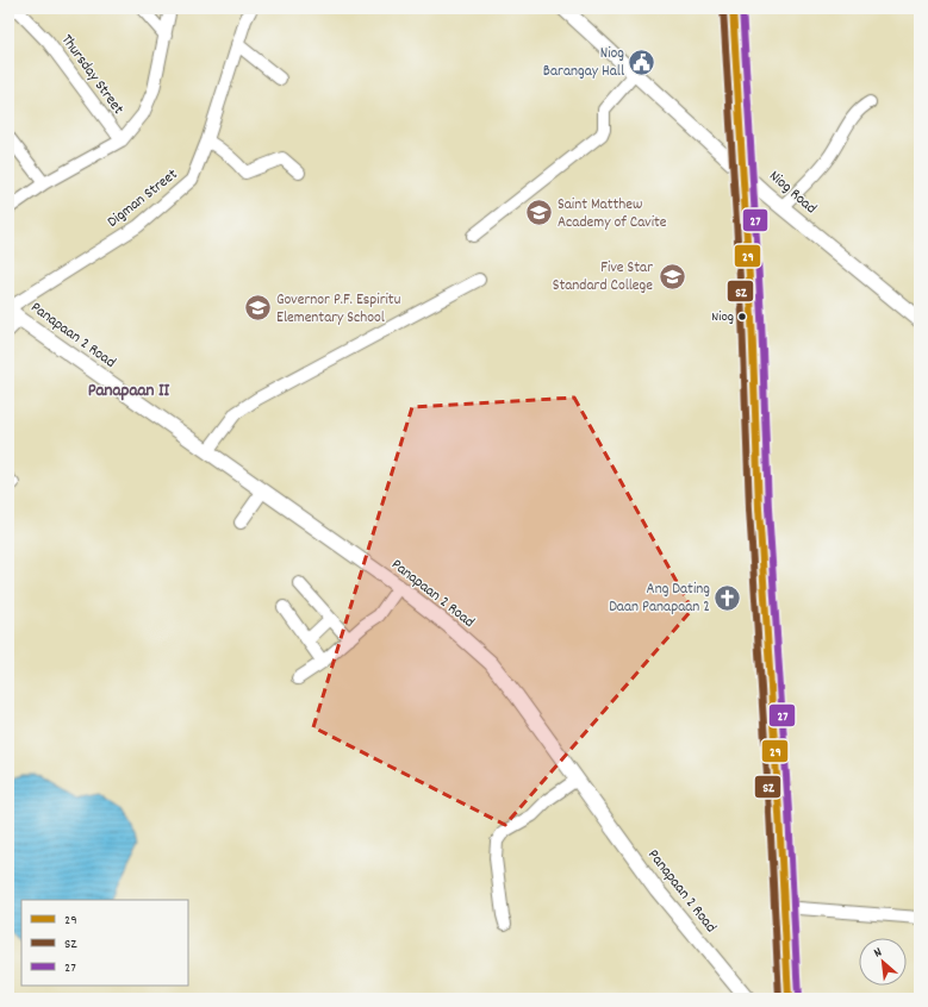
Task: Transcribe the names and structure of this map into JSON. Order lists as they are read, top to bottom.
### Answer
{
  "streets": {
    "street": [
      "Thursday Street",
      "Niog Road",
      "Digman Street",
      "Panapaan 2 Road"
    ]
  },
  "crossings": [
    ["Digman Street", "Panapaan 2 Road"]
  ],
  "districts": ["Panapaan II"],
  "places": {
    "public building": ["Niog Barangay Hall"],
    "school or university": ["Saint Matthew Academy of Cavite", "Five Star Standard College", "Governor P.F. Espiritu Elementary School"],
    "other": ["Niog"],
    "church": ["Ang Dating Daan Panapaan 2"]
  },
  "lines": ["transit line 29", "transit line SZ", "transit line 27"],
  "legend": ["29", "SZ", "27"],
  "north": "top left"
}
